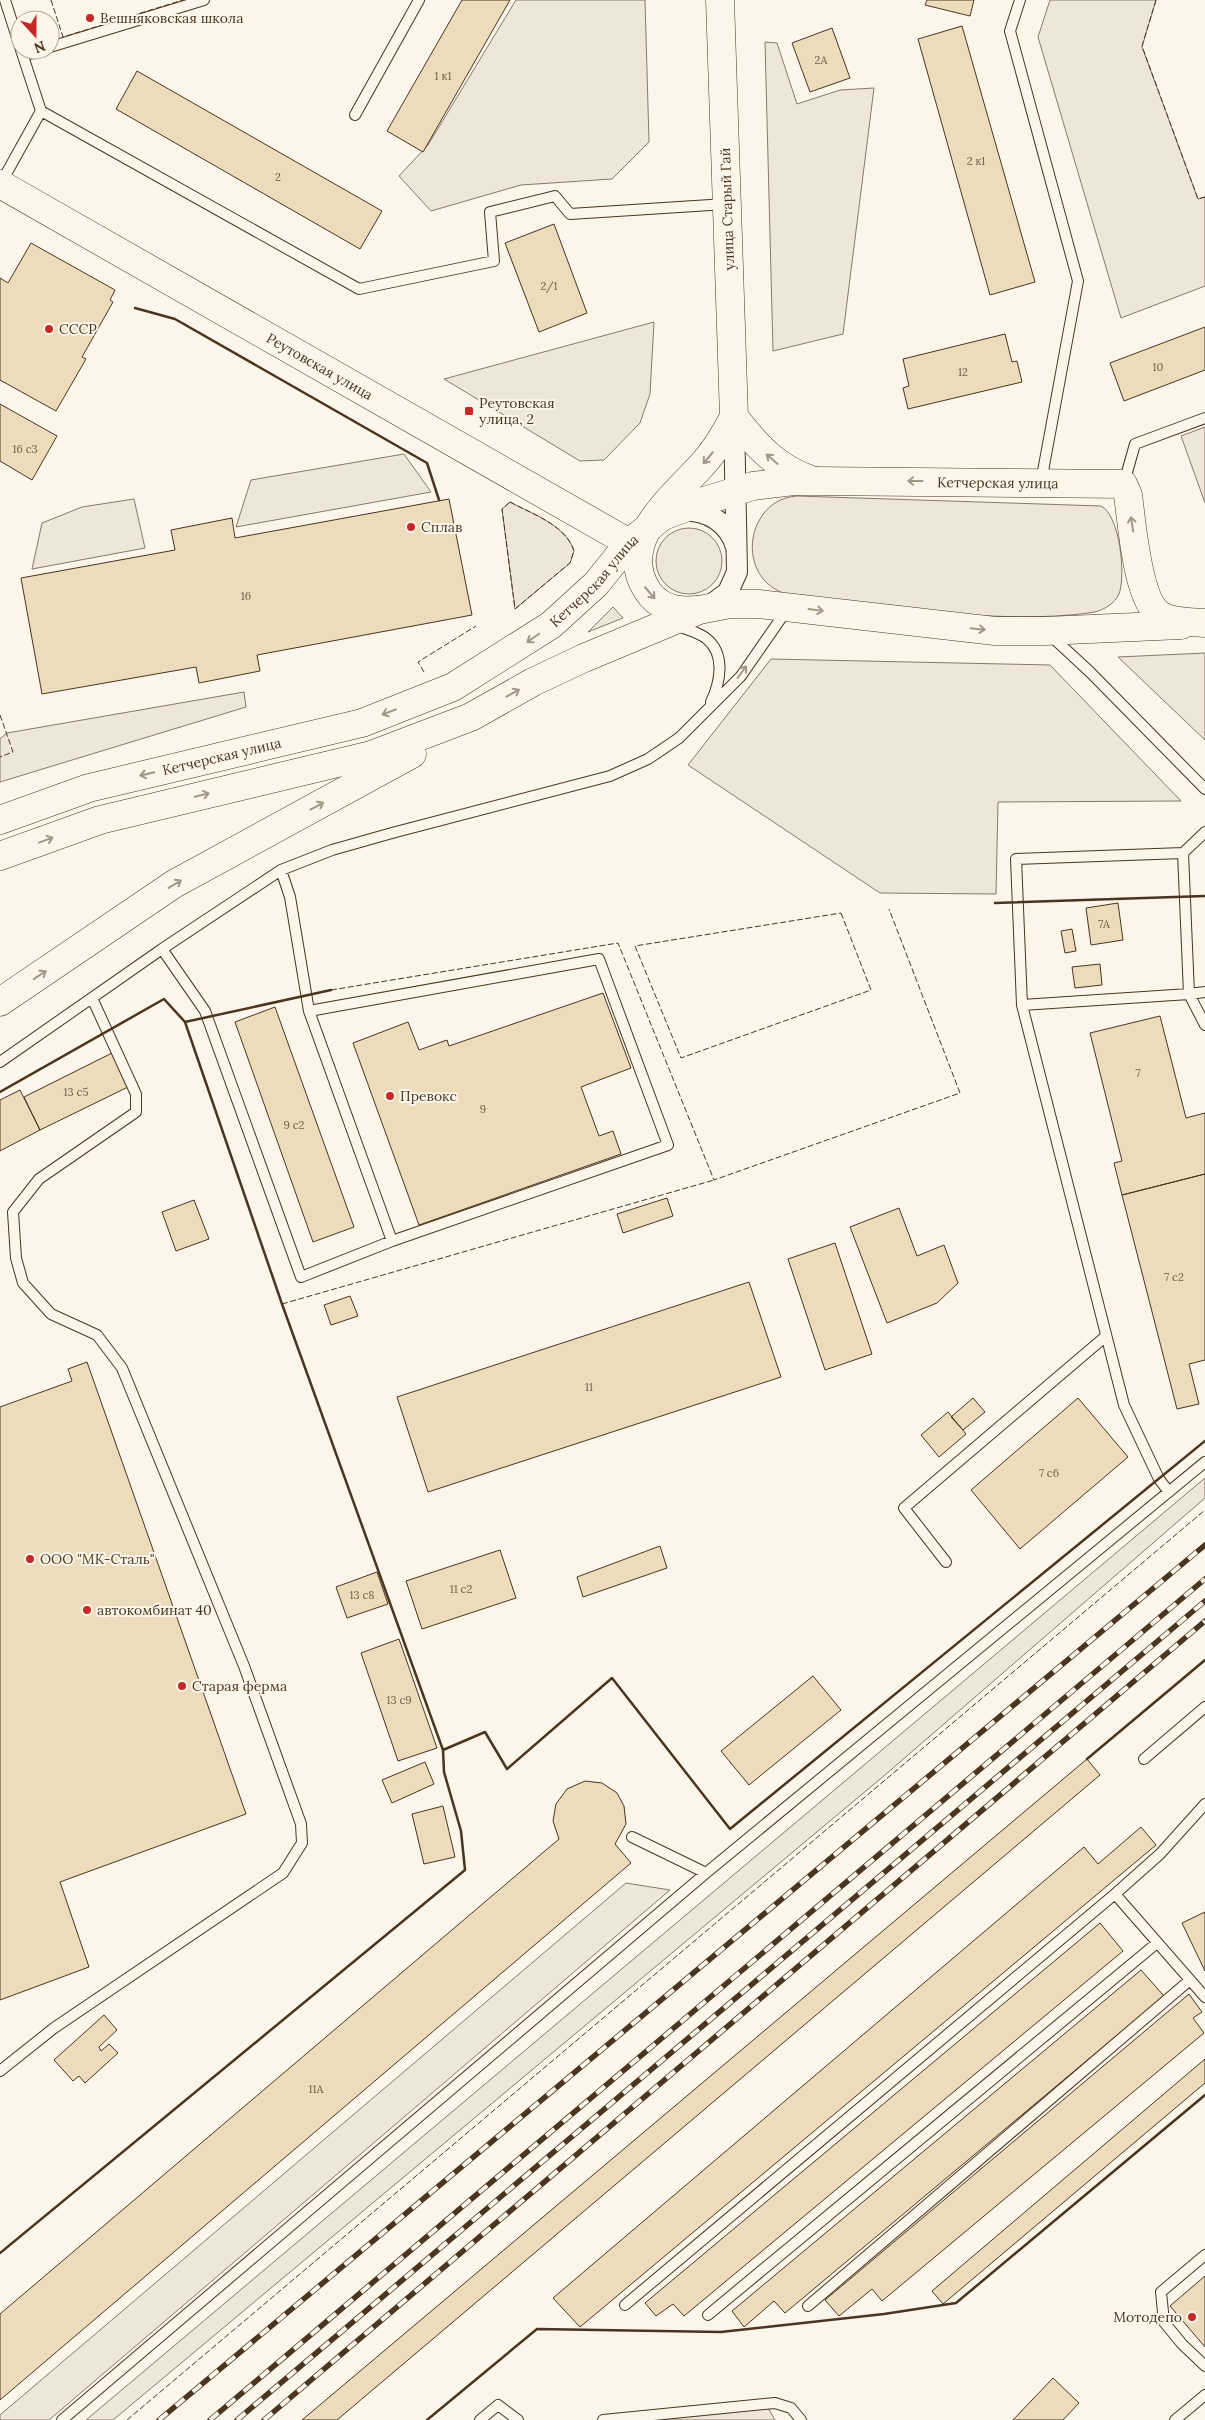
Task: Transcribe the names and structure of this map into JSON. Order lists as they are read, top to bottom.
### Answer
{
  "streets": {
    "main road": ["улица Старый Гай", "Реутовская улица", "Кетчерская улица"]
  },
  "crossings": [
    ["улица Старый Гай", "Реутовская улица"],
    ["улица Старый Гай", "Кетчерская улица"],
    ["Реутовская улица", "Кетчерская улица"]
  ],
  "places": {
    "other": [
      "Вешняковская школа",
      "СССР",
      "Сплав",
      "Превокс",
      "ООО \"МК-Сталь\"",
      "автокомбинат 40",
      "Старая ферма",
      "Мотодепо"
    ],
    "transit": ["Реутовская улица, 2"]
  },
  "house_numbers": [
    "2А",
    "1 к1",
    "2 к1",
    "2",
    "2/1",
    "10",
    "12",
    "16 с3",
    "16",
    "7А",
    "7",
    "13 с5",
    "9",
    "9 с2",
    "7 с2",
    "11",
    "7 с6",
    "11 с2",
    "13 с8",
    "13 с9",
    "11А"
  ],
  "north": "bottom"
}
